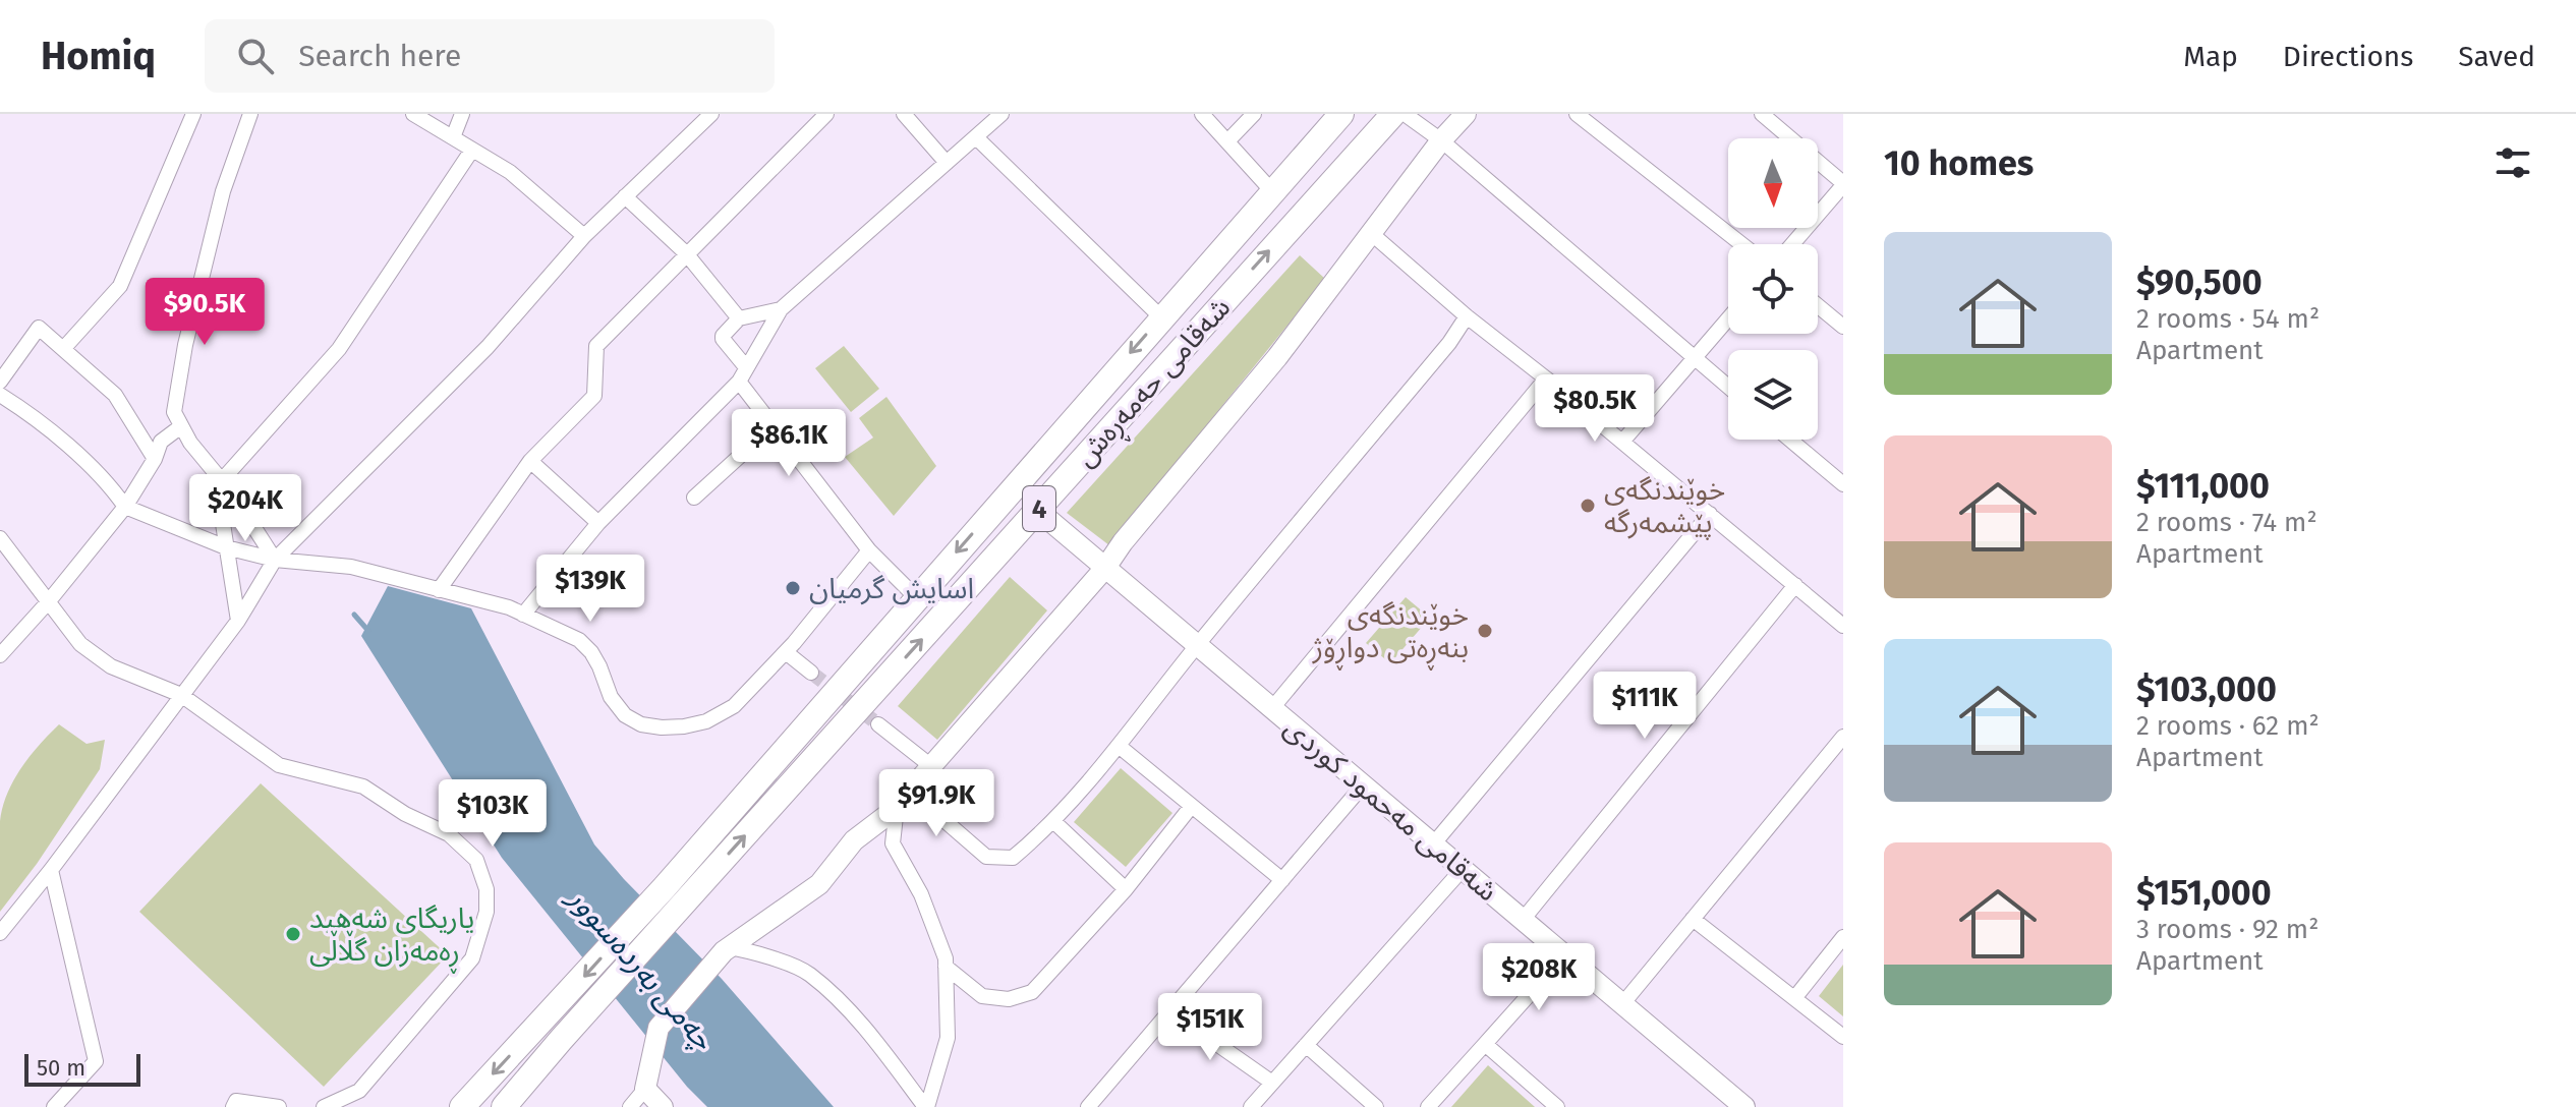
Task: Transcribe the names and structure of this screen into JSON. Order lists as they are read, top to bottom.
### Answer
{
  "streets": {
    "highway": ["شەقامی حەمەڕەش", "4"],
    "street": ["شەقامی مەحمود کوردی"]
  },
  "crossings": [
    ["شەقامی حەمەڕەش", "شەقامی مەحمود کوردی"]
  ],
  "water": ["چەمی بەردەسوور"],
  "places": [
    "خوێندنگەی پێشمەرگە",
    "اسايش گرميان",
    "خوێندنگەی بنەڕەتی دواڕۆژ",
    "یاریگای شەهید ڕەمەزان گڵاڵی"
  ],
  "scale_bar": "50 m",
  "north": "bottom",
  "page": {
    "header": "Homiq",
    "search": "Search here",
    "nav": ["Map", "Directions", "Saved"],
    "heading": "10 homes",
    "list": [
      {
        "name": "$90,500",
        "note": "2 rooms · 54 m² · Apartment"
      },
      {
        "name": "$111,000",
        "note": "2 rooms · 74 m² · Apartment"
      },
      {
        "name": "$103,000",
        "note": "2 rooms · 62 m² · Apartment"
      },
      {
        "name": "$151,000",
        "note": "3 rooms · 92 m² · Apartment"
      }
    ],
    "price": [
      "$90.5K",
      "$80.5K",
      "$86.1K",
      "$204K",
      "$139K",
      "$111K",
      "$91.9K",
      "$103K",
      "$208K",
      "$151K"
    ],
    "scale": "50 m"
  }
}
